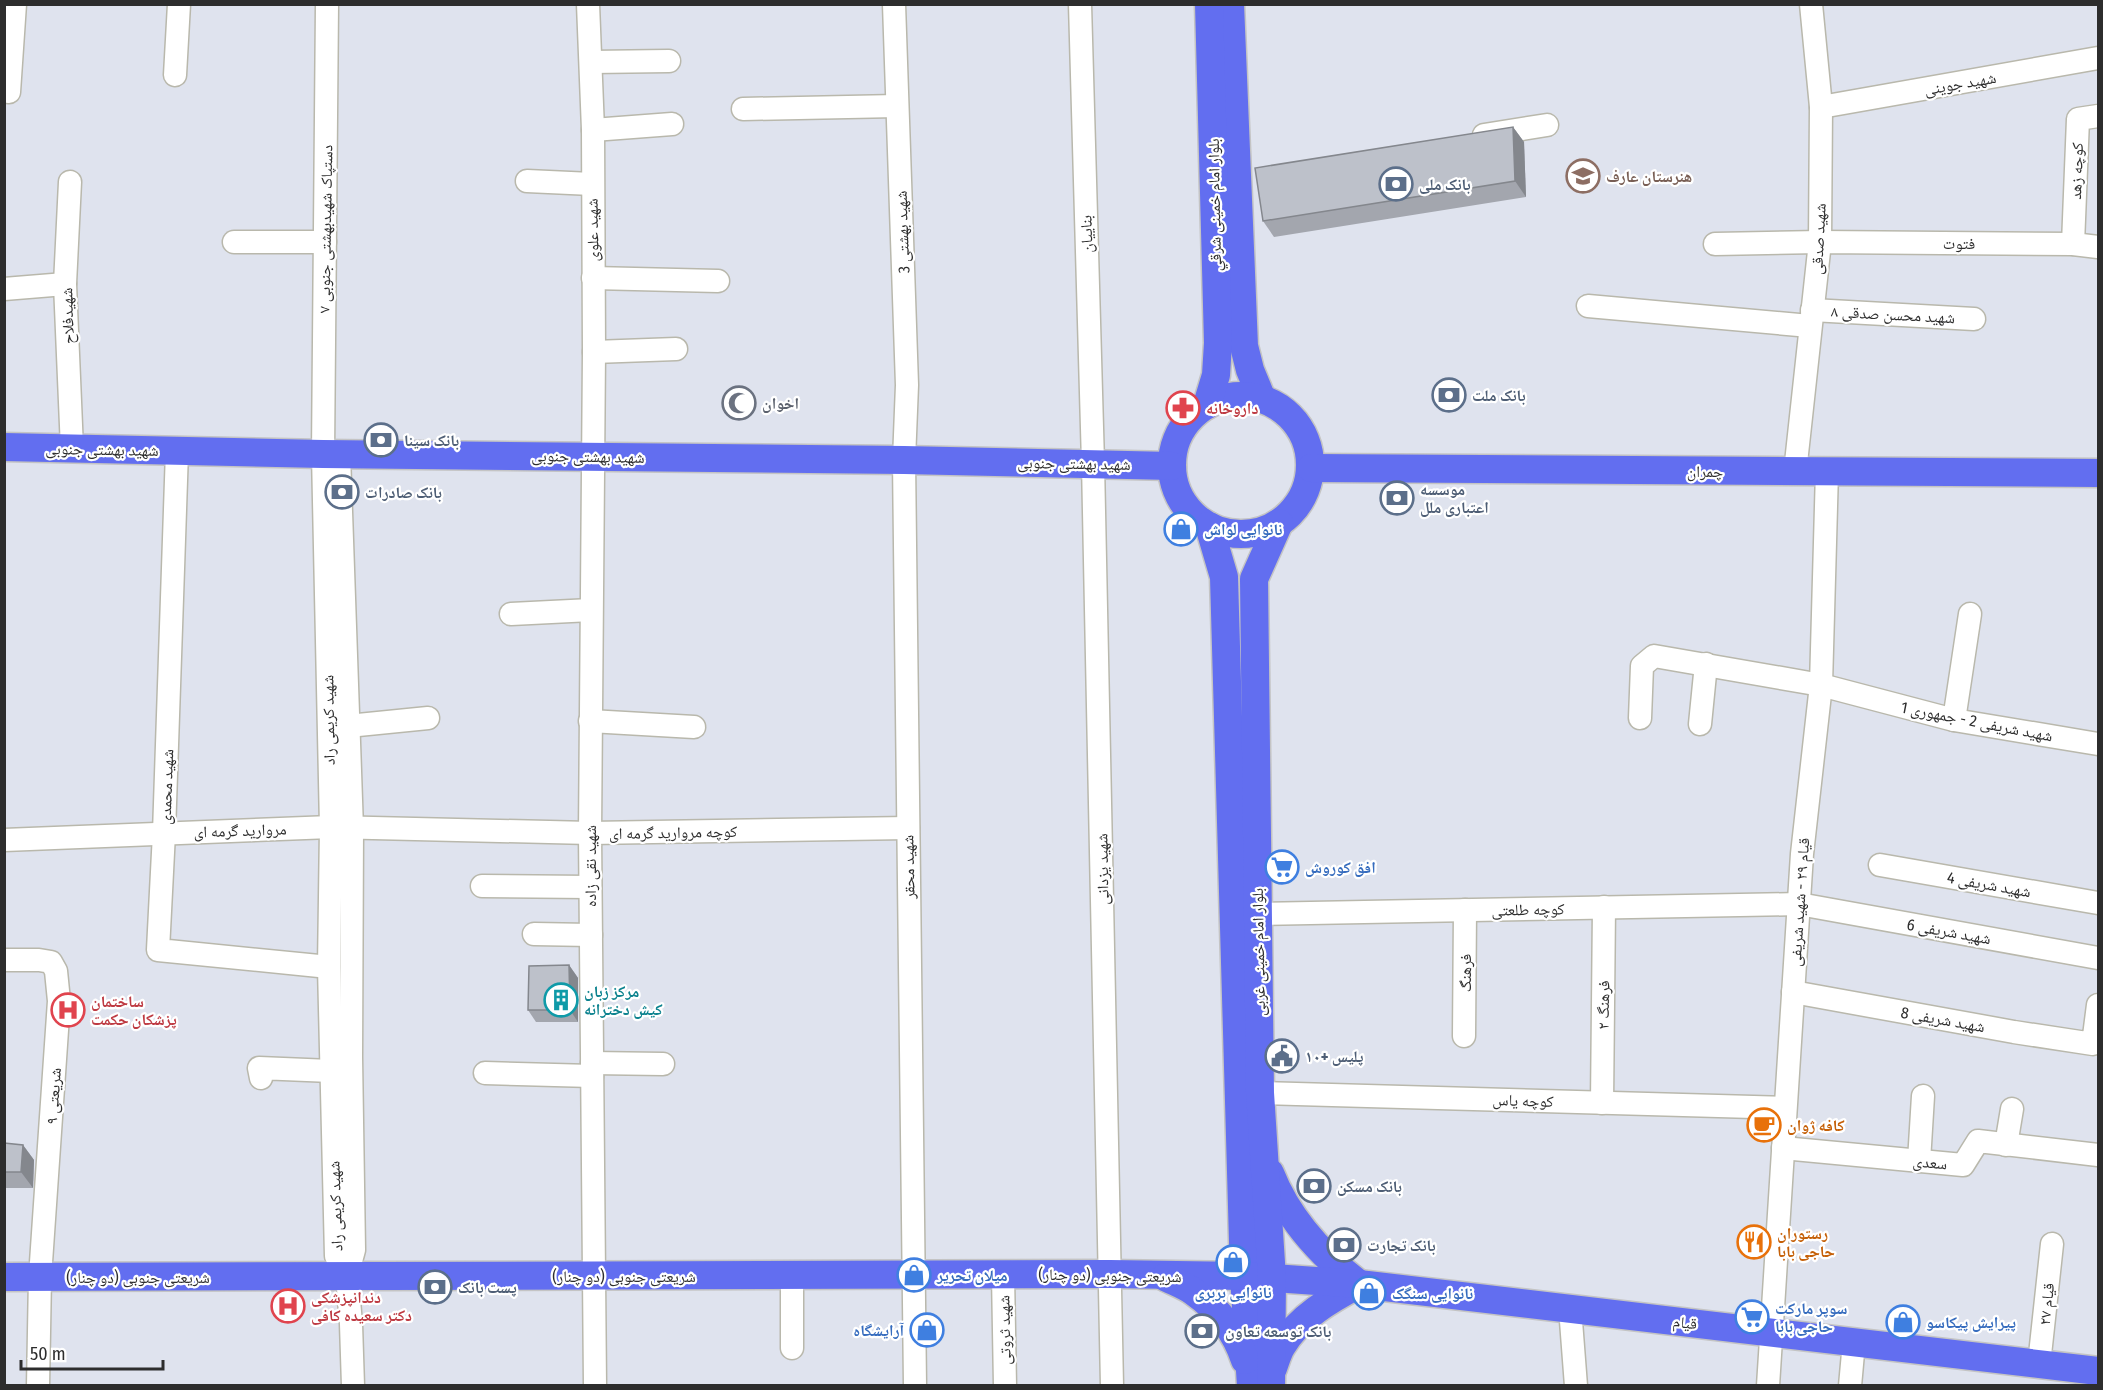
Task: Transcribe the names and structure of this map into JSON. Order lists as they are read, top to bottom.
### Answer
{
  "streets": {
    "main road": [
      "بلوار امام خمینی شرقي",
      "شهید بهشتی جنوبی",
      "چمران",
      "بلوار امام خمینی غربی",
      "شریعتی جنوبی (دو چنار)",
      "قیام"
    ],
    "street": [
      "شهید جوینی",
      "کوچه زهد",
      "دستپاک شهیدبهشتی جنوبی ۷",
      "شهید علوی",
      "شهید بهشتی 3",
      "بناییان",
      "شهید صدقی",
      "فتوت",
      "شهید محسن صدقی ۸",
      "شهیدفلاح",
      "شهید کریمی راد",
      "شهید شریفی 2 - جمهوری 1",
      "شهید محمدی",
      "مروارید گرمه ای",
      "کوچه مروارید گرمه ای",
      "شهید نقی زاده",
      "شهید محقر",
      "شهید یزدانی",
      "شهید شریفی 4",
      "قیام ۲۹ - شهید شریفی",
      "کوچه طلعتی",
      "شهید شریفی 6",
      "فرهنگ",
      "فرهنگ ۲",
      "شهید شریفی 8",
      "شریعتی ۹",
      "کوچه یاس",
      "سعدی",
      "قیام ۲۷",
      "شهید ثروتی"
    ]
  },
  "crossings": [
    ["شهید جوینی", "شهید صدقی"],
    ["کوچه زهد", "فتوت"],
    ["بلوار امام خمینی شرقي", "شهید بهشتی جنوبی"],
    ["بلوار امام خمینی شرقي", "چمران"],
    ["بلوار امام خمینی شرقي", "بلوار امام خمینی غربی"],
    ["دستپاک شهیدبهشتی جنوبی ۷", "شهید بهشتی جنوبی"],
    ["دستپاک شهیدبهشتی جنوبی ۷", "شهید کریمی راد"],
    ["شهید علوی", "شهید بهشتی جنوبی"],
    ["شهید علوی", "شهید نقی زاده"],
    ["شهید بهشتی 3", "شهید بهشتی جنوبی"],
    ["شهید بهشتی 3", "شهید محقر"],
    ["بناییان", "شهید بهشتی جنوبی"],
    ["بناییان", "شهید یزدانی"],
    ["شهید صدقی", "فتوت"],
    ["شهید صدقی", "شهید محسن صدقی ۸"],
    ["شهید صدقی", "چمران"],
    ["شهیدفلاح", "شهید بهشتی جنوبی"],
    ["شهید بهشتی جنوبی", "چمران"],
    ["شهید بهشتی جنوبی", "شهید کریمی راد"],
    ["شهید بهشتی جنوبی", "شهید محمدی"],
    ["شهید بهشتی جنوبی", "شهید نقی زاده"],
    ["شهید بهشتی جنوبی", "شهید محقر"],
    ["شهید بهشتی جنوبی", "شهید یزدانی"],
    ["شهید بهشتی جنوبی", "بلوار امام خمینی غربی"],
    ["چمران", "قیام ۲۹ - شهید شریفی"],
    ["چمران", "بلوار امام خمینی غربی"],
    ["شهید کریمی راد", "شهید محمدی"],
    ["شهید کریمی راد", "مروارید گرمه ای"],
    ["شهید کریمی راد", "کوچه مروارید گرمه ای"],
    ["شهید کریمی راد", "شریعتی جنوبی (دو چنار)"],
    ["شهید شریفی 2 - جمهوری 1", "قیام ۲۹ - شهید شریفی"],
    ["شهید محمدی", "مروارید گرمه ای"],
    ["مروارید گرمه ای", "کوچه مروارید گرمه ای"],
    ["کوچه مروارید گرمه ای", "شهید نقی زاده"],
    ["کوچه مروارید گرمه ای", "شهید محقر"],
    ["شهید نقی زاده", "شریعتی جنوبی (دو چنار)"],
    ["شهید محقر", "شریعتی جنوبی (دو چنار)"],
    ["شهید یزدانی", "شریعتی جنوبی (دو چنار)"],
    ["قیام ۲۹ - شهید شریفی", "کوچه طلعتی"],
    ["قیام ۲۹ - شهید شریفی", "شهید شریفی 6"],
    ["قیام ۲۹ - شهید شریفی", "شهید شریفی 8"],
    ["قیام ۲۹ - شهید شریفی", "کوچه یاس"],
    ["قیام ۲۹ - شهید شریفی", "سعدی"],
    ["قیام ۲۹ - شهید شریفی", "قیام"],
    ["کوچه طلعتی", "شهید شریفی 6"],
    ["کوچه طلعتی", "بلوار امام خمینی غربی"],
    ["کوچه طلعتی", "فرهنگ"],
    ["کوچه طلعتی", "فرهنگ ۲"],
    ["بلوار امام خمینی غربی", "کوچه یاس"],
    ["بلوار امام خمینی غربی", "شریعتی جنوبی (دو چنار)"],
    ["بلوار امام خمینی غربی", "قیام"],
    ["فرهنگ ۲", "کوچه یاس"],
    ["شریعتی ۹", "شریعتی جنوبی (دو چنار)"],
    ["شریعتی جنوبی (دو چنار)", "قیام"],
    ["شریعتی جنوبی (دو چنار)", "شهید ثروتی"],
    ["قیام ۲۷", "قیام"]
  ],
  "places": {
    "school or university": ["هنرستان عارف"],
    "bank": [
      "بانک ملی",
      "بانک ملت",
      "بانک سینا",
      "بانک صادرات",
      "موسسه اعتباری ملل",
      "بانک مسکن",
      "بانک تجارت",
      "پست بانک",
      "بانک توسعه تعاون"
    ],
    "mosque": ["اخوان"],
    "pharmacy": ["داروخانه"],
    "shop": [
      "نانوایی لواش",
      "نانوایی بربری",
      "میلان تحریر",
      "نانوایی سنگک",
      "پیرایش پیکاسو",
      "آرایشگاه"
    ],
    "supermarket": ["افق کوروش", "سوپر مارکت حاجی بابا"],
    "building": ["مرکز زبان کیش دخترانه"],
    "hospital": ["ساختمان پزشکان حکمت", "دندانپزشکی دکتر سعیده کافی"],
    "public building": ["پلیس +۱۰"],
    "cafe": ["کافه ژوان"],
    "restaurant": ["رستوران حاجی بابا"]
  },
  "scale_bar": "50 m"
}
